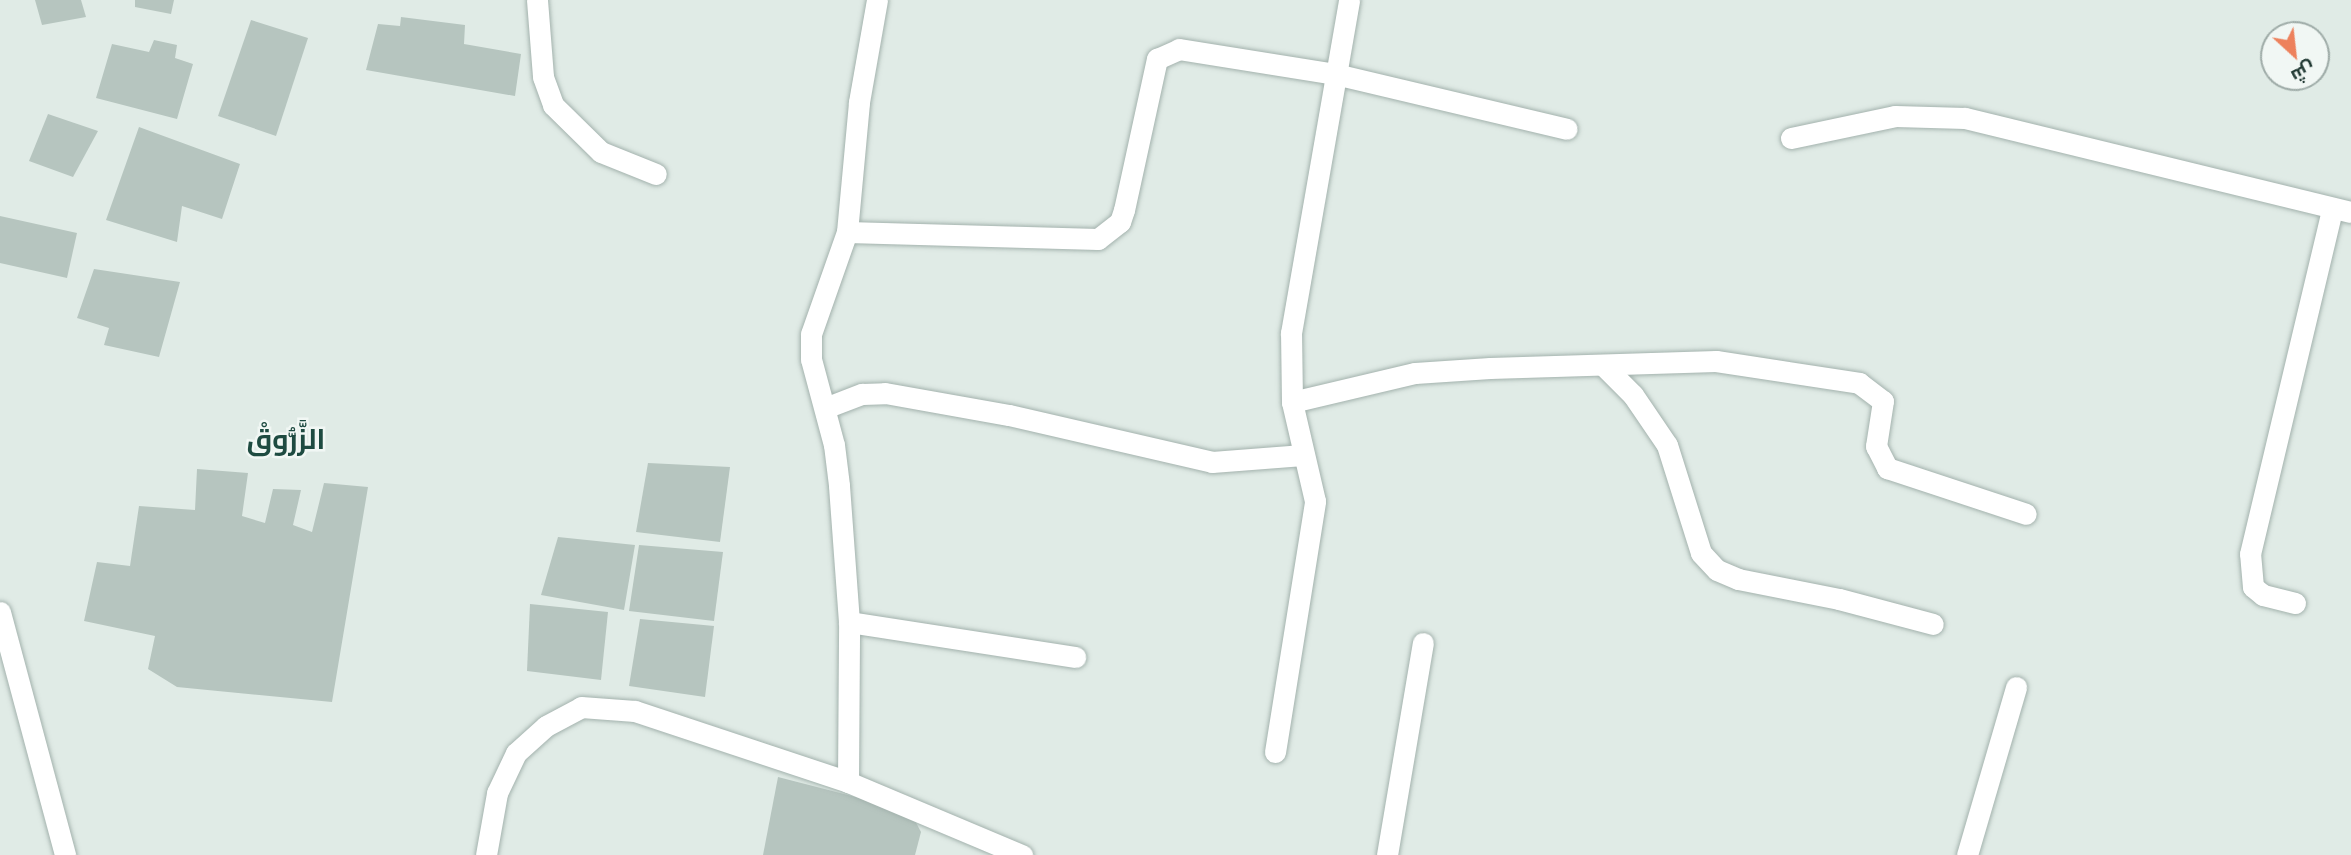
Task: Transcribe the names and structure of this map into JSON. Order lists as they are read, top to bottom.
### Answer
{
  "districts": ["الزَّرُّوقْ"],
  "north": "bottom right"
}
